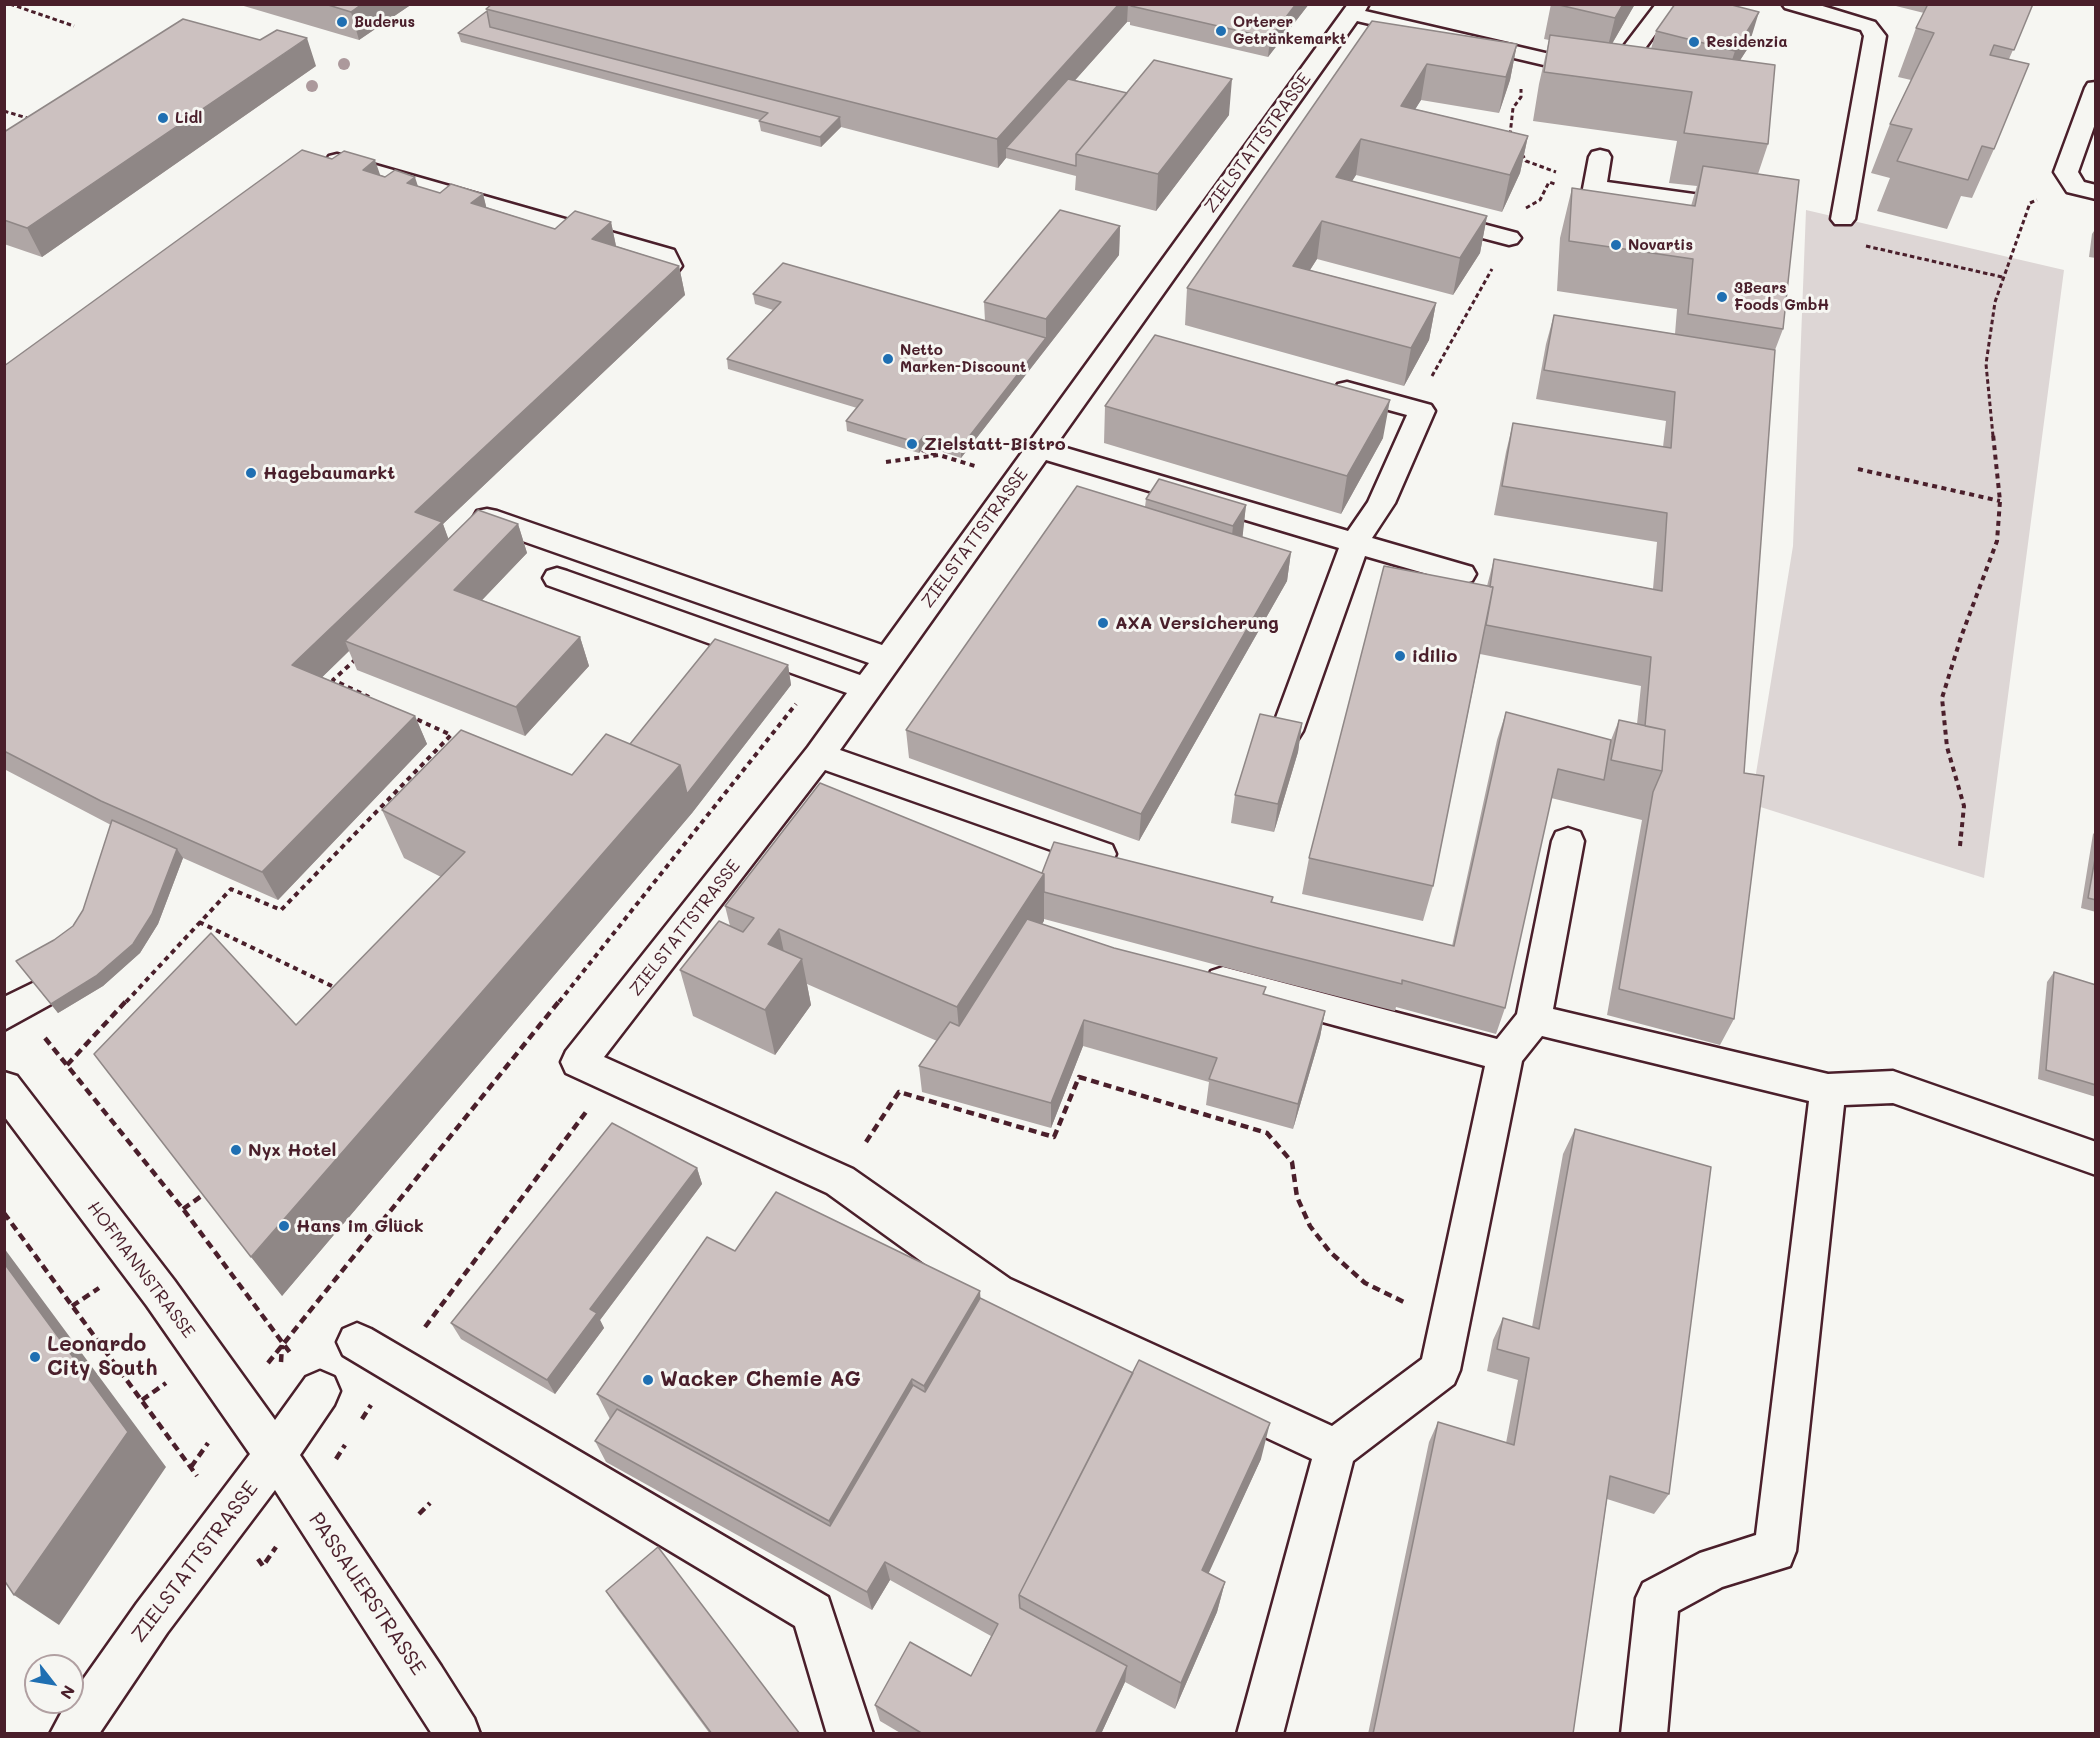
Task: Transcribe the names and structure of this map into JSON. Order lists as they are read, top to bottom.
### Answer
{
  "streets": {
    "street": ["ZIELSTATTSTRASSE", "HOFMANNSTRASSE", "PASSAUERSTRASSE"]
  },
  "crossings": [
    ["ZIELSTATTSTRASSE", "HOFMANNSTRASSE"],
    ["ZIELSTATTSTRASSE", "PASSAUERSTRASSE"],
    ["HOFMANNSTRASSE", "PASSAUERSTRASSE"]
  ],
  "places": [
    "Buderus",
    "Orterer Getränkemarkt",
    "Residenzia",
    "Lidl",
    "Novartis",
    "3Bears Foods GmbH",
    "Netto Marken-Discount",
    "Zielstatt-Bistro",
    "Hagebaumarkt",
    "AXA Versicherung",
    "idilio",
    "Nyx Hotel",
    "Hans im Glück",
    "Leonardo City South",
    "Wacker Chemie AG"
  ],
  "north": "bottom right"
}
